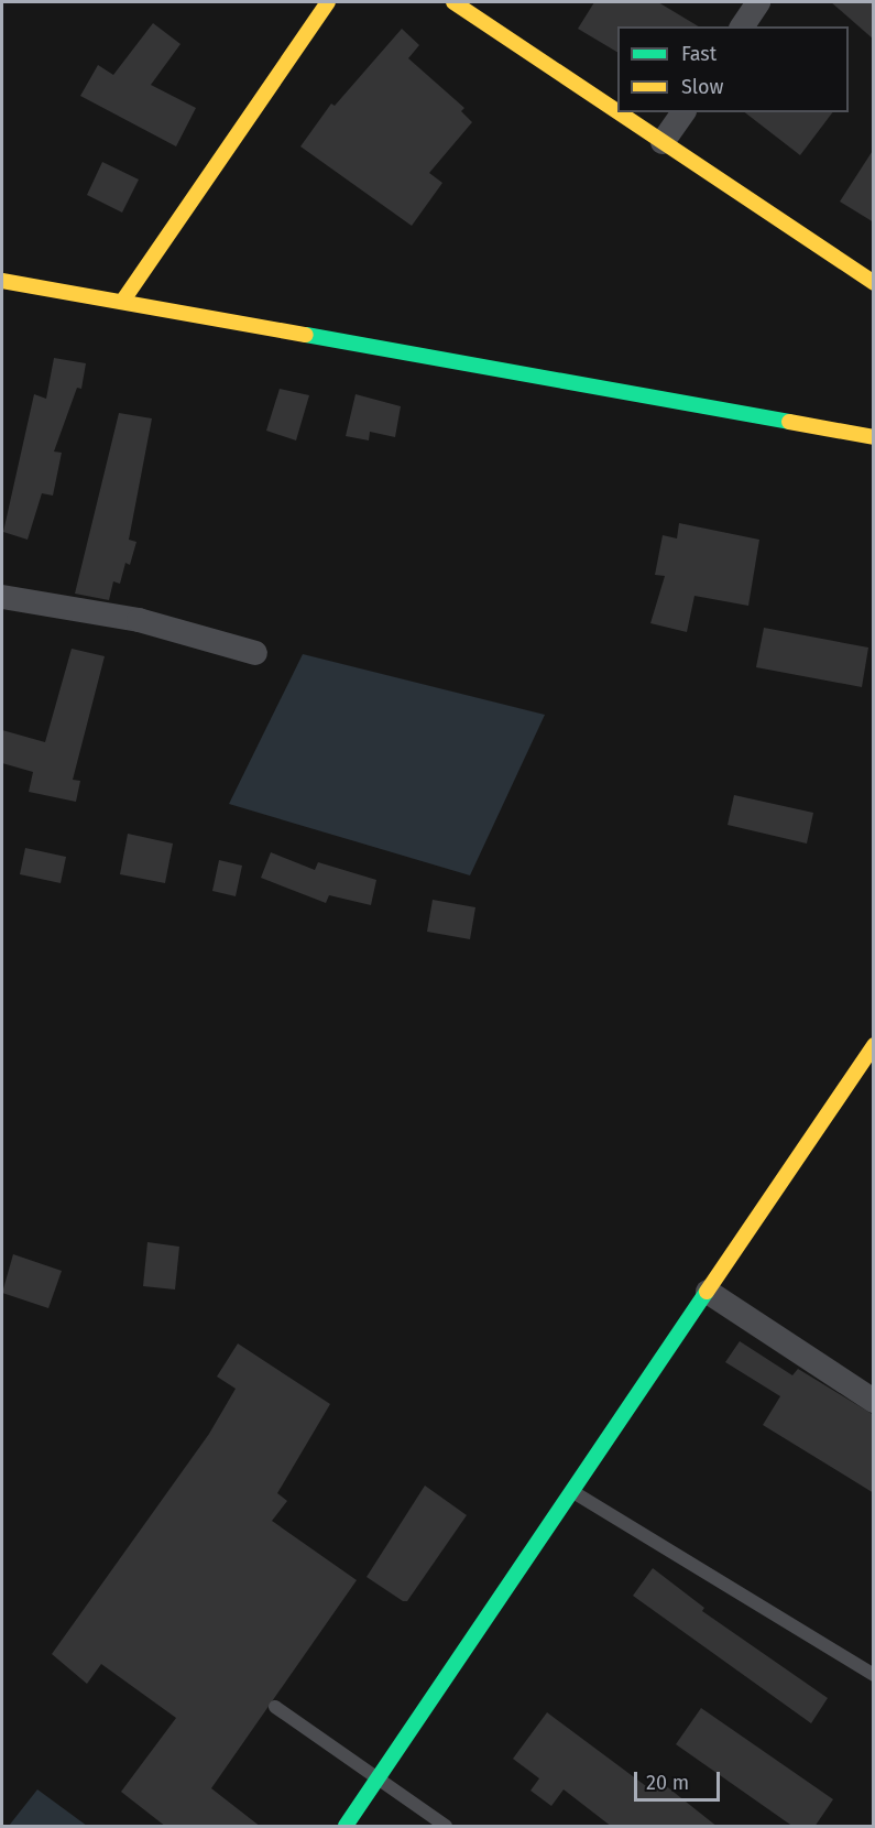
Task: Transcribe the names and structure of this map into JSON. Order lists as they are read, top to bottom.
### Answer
{
  "legend": ["Fast", "Slow"],
  "scale_bar": "20 m"
}
